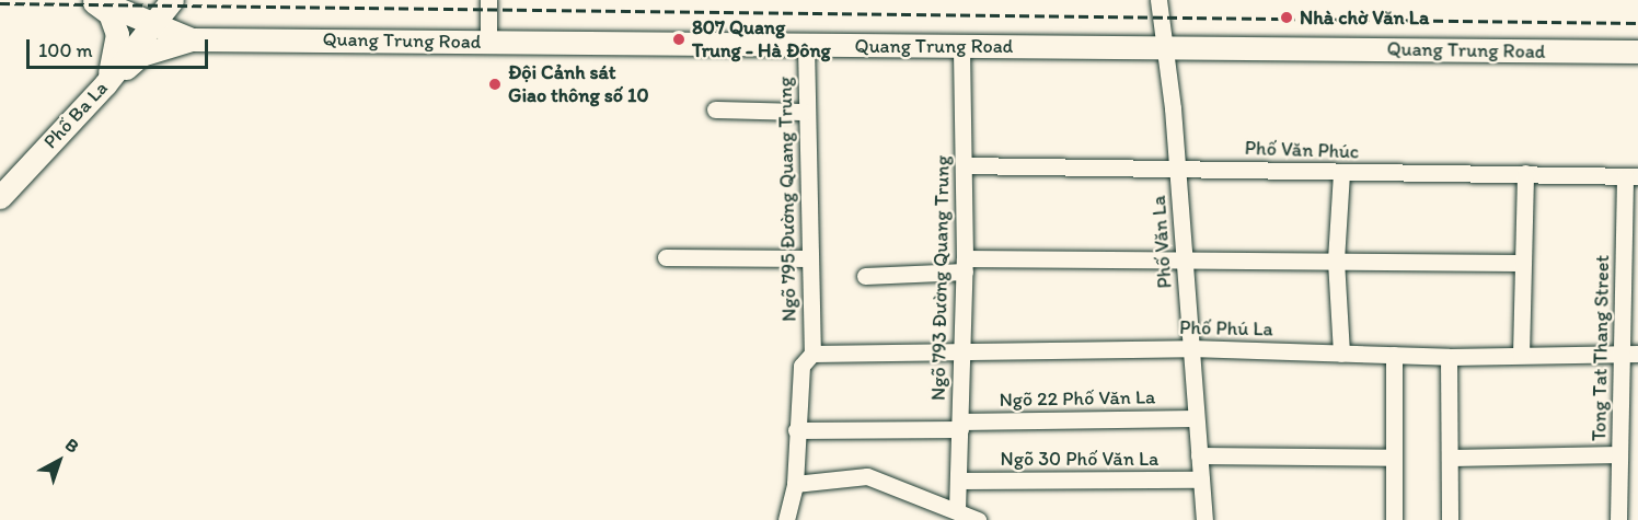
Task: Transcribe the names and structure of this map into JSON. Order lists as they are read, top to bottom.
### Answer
{
  "streets": {
    "highway": ["Quang Trung Road", "Phố Ba La"],
    "street": [
      "Phố Văn Phúc",
      "Ngõ 795 Đường Quang Trung",
      "Phố Văn La",
      "Ngõ 793 Đường Quang Trung",
      "Phố Phú La",
      "Tong Tat Thang Street",
      "Ngõ 22 Phố Văn La",
      "Ngõ 30 Phố Văn La"
    ]
  },
  "crossings": [
    ["Quang Trung Road", "Ngõ 795 Đường Quang Trung"],
    ["Quang Trung Road", "Phố Văn La"],
    ["Quang Trung Road", "Ngõ 793 Đường Quang Trung"],
    ["Phố Văn Phúc", "Phố Văn La"],
    ["Phố Văn Phúc", "Ngõ 793 Đường Quang Trung"],
    ["Phố Văn Phúc", "Tong Tat Thang Street"],
    ["Ngõ 795 Đường Quang Trung", "Phố Phú La"],
    ["Phố Văn La", "Phố Phú La"],
    ["Phố Văn La", "Ngõ 22 Phố Văn La"],
    ["Phố Văn La", "Ngõ 30 Phố Văn La"],
    ["Ngõ 793 Đường Quang Trung", "Phố Phú La"],
    ["Ngõ 793 Đường Quang Trung", "Ngõ 22 Phố Văn La"],
    ["Ngõ 793 Đường Quang Trung", "Ngõ 30 Phố Văn La"],
    ["Phố Phú La", "Tong Tat Thang Street"]
  ],
  "places": ["Nhà chờ Văn La", "807 Quang Trung - Hà Đông", "Đội Cảnh sát Giao thông số 10"],
  "scale_bar": "100 m",
  "north": "top right"
}
